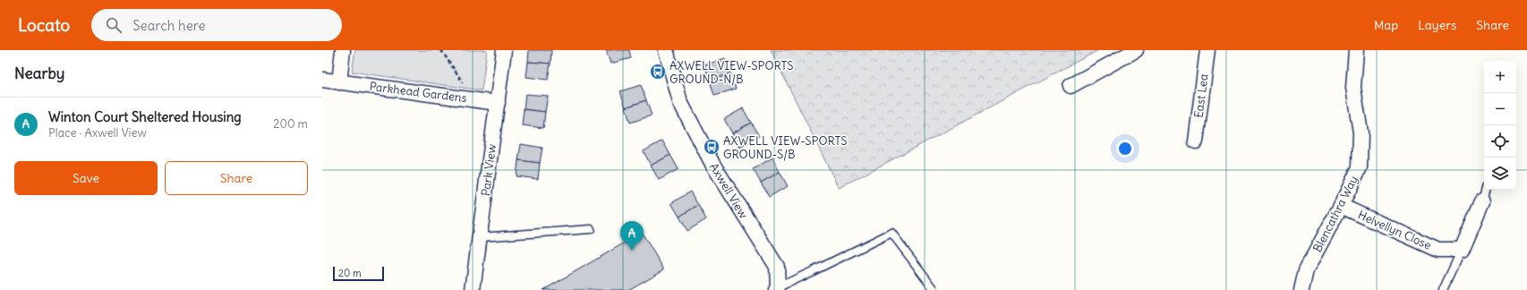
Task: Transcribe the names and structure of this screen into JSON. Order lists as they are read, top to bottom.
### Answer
{
  "streets": {
    "street": [
      "Parkhead Gardens",
      "East Lea",
      "Park View",
      "Axwell View",
      "Blencathra Way",
      "Helvellyn Close"
    ]
  },
  "crossings": [
    ["Parkhead Gardens", "Park View"],
    ["Blencathra Way", "Helvellyn Close"]
  ],
  "places": {
    "bus stop": ["AXWELL VIEW-SPORTS GROUND-N/B", "AXWELL VIEW-SPORTS GROUND-S/B"]
  },
  "scale_bar": "20 m",
  "page": {
    "header": "Locato",
    "search": "Search here",
    "nav": ["Map", "Layers", "Share"],
    "heading": "Nearby",
    "map_buttons": ["+", "−"],
    "list": [
      {
        "mark": "A",
        "name": "Winton Court Sheltered Housing",
        "note": "Place · Axwell View",
        "value": "200 m"
      }
    ],
    "buttons": ["Save", "Share"],
    "pins": "A",
    "scale": "20 m"
  }
}
